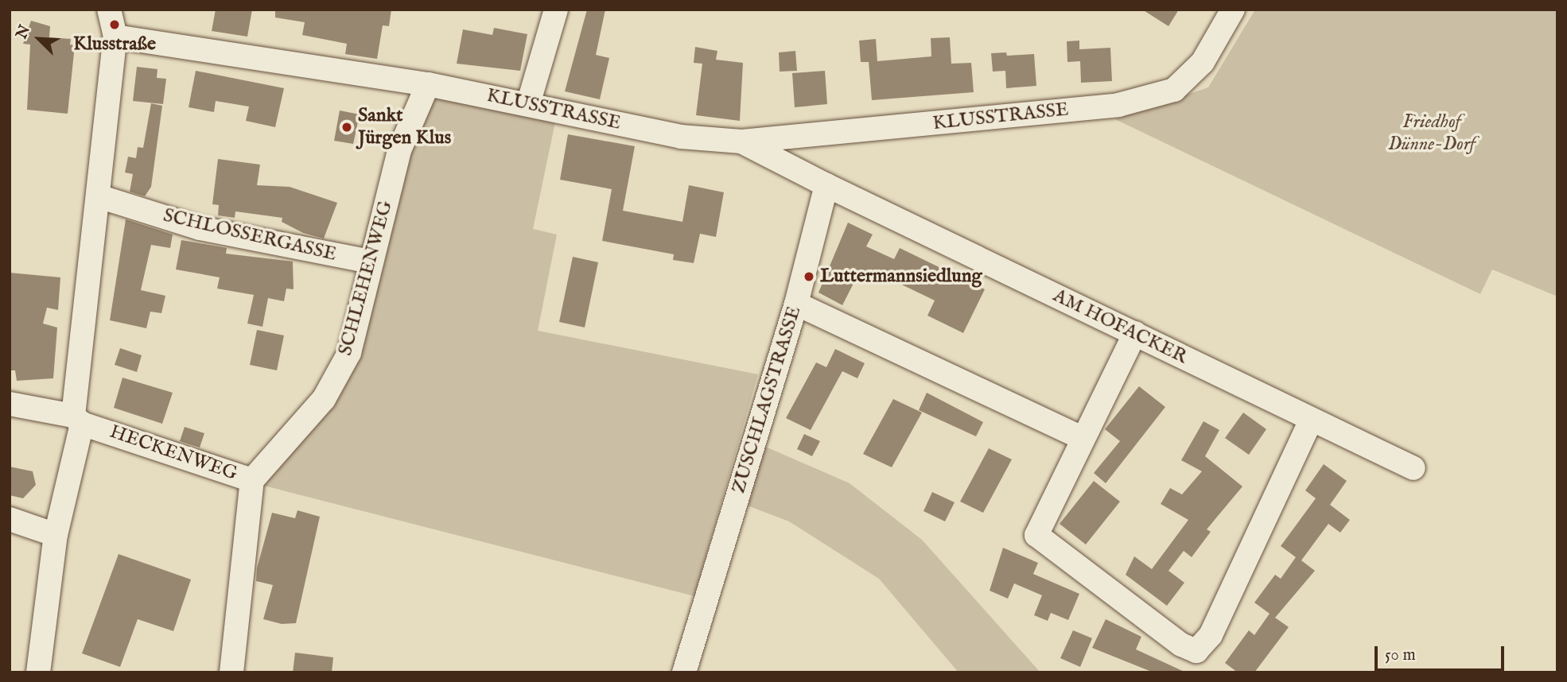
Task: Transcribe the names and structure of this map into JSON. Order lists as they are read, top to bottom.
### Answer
{
  "streets": {
    "street": [
      "KLUSSTRASSE",
      "SCHLOSSERGASSE",
      "SCHLEHENWEG",
      "AM HOFACKER",
      "ZUSCHLAGSTRASSE",
      "HECKENWEG"
    ]
  },
  "crossings": [
    ["KLUSSTRASSE", "SCHLEHENWEG"],
    ["SCHLOSSERGASSE", "SCHLEHENWEG"],
    ["SCHLEHENWEG", "HECKENWEG"],
    ["AM HOFACKER", "ZUSCHLAGSTRASSE"]
  ],
  "parks": ["Friedhof Dünne-Dorf"],
  "places": ["Klusstraße", "Sankt Jürgen Klus", "Luttermannsiedlung"],
  "scale_bar": "50 m",
  "north": "top left"
}
